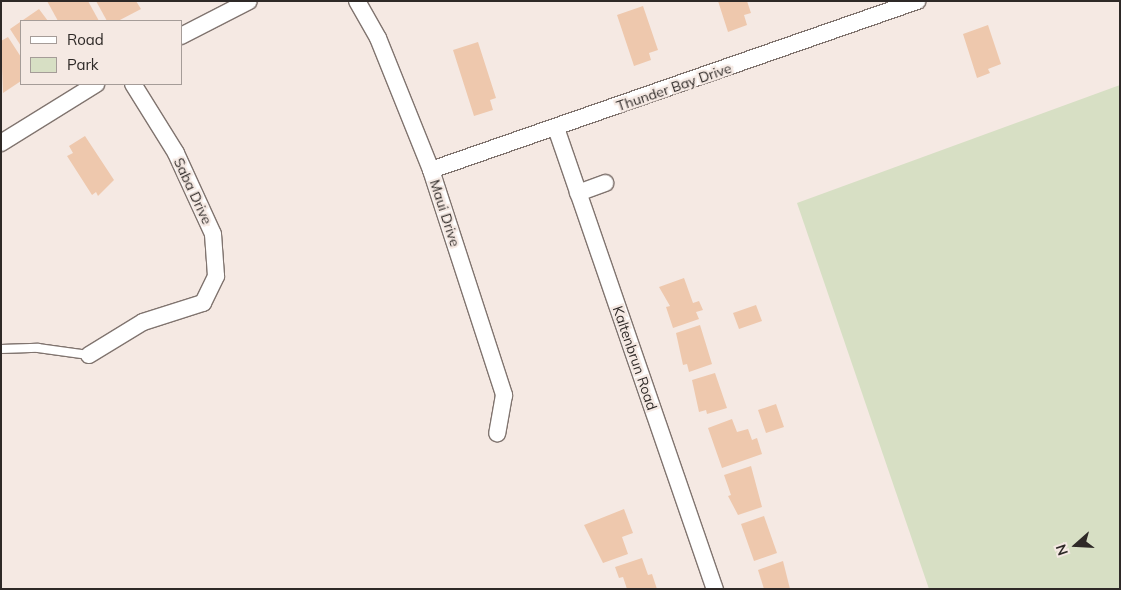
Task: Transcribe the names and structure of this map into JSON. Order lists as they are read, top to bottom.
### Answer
{
  "streets": {
    "street": [
      "Thunder Bay Drive",
      "Saba Drive",
      "Maui Drive",
      "Kaltenbrun Road"
    ]
  },
  "crossings": [
    ["Thunder Bay Drive", "Maui Drive"],
    ["Thunder Bay Drive", "Kaltenbrun Road"]
  ],
  "legend": ["Road", "Park"],
  "north": "left"
}
